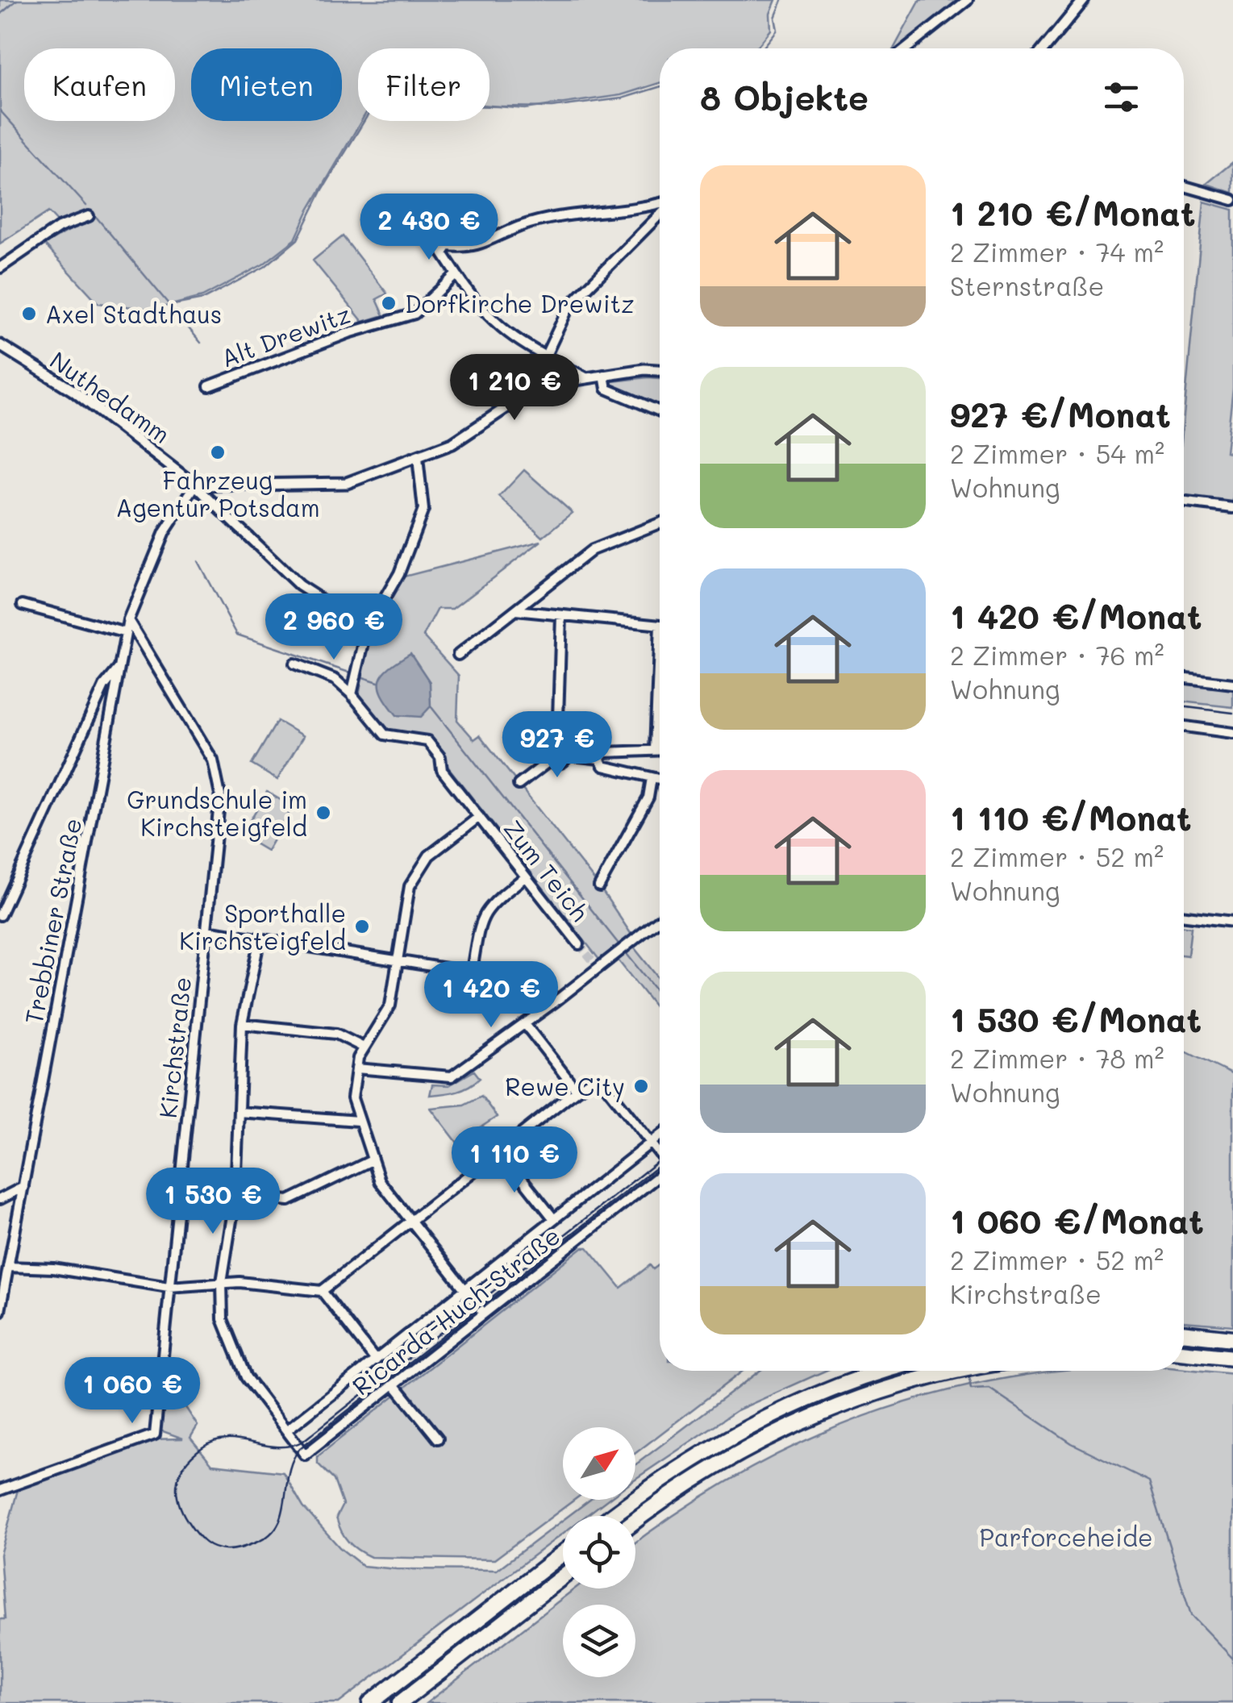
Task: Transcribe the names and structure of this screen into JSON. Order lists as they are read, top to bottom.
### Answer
{
  "streets": {
    "street": [
      "Alt Drewitz",
      "Nuthedamm",
      "Zum Teich",
      "Trebbiner Straße",
      "Kirchstraße",
      "Ricarda-Huch-Straße"
    ]
  },
  "crossings": [
    ["Nuthedamm", "Trebbiner Straße"],
    ["Trebbiner Straße", "Kirchstraße"]
  ],
  "parks": ["Parforceheide"],
  "places": [
    "Dorfkirche Drewitz",
    "Axel Stadthaus",
    "Fahrzeug Agentur Potsdam",
    "Grundschule im Kirchsteigfeld",
    "Sporthalle Kirchsteigfeld",
    "Rewe City"
  ],
  "north": "top right",
  "page": {
    "chip": ["Kaufen", "Mieten", "Filter"],
    "heading": "8 Objekte",
    "list": [
      {
        "name": "1 210 €/Monat",
        "note": "2 Zimmer · 74 m² · Sternstraße"
      },
      {
        "name": "927 €/Monat",
        "note": "2 Zimmer · 54 m² · Wohnung"
      },
      {
        "name": "1 420 €/Monat",
        "note": "2 Zimmer · 76 m² · Wohnung"
      },
      {
        "name": "1 110 €/Monat",
        "note": "2 Zimmer · 52 m² · Wohnung"
      },
      {
        "name": "1 530 €/Monat",
        "note": "2 Zimmer · 78 m² · Wohnung"
      },
      {
        "name": "1 060 €/Monat",
        "note": "2 Zimmer · 52 m² · Kirchstraße"
      }
    ],
    "price": [
      "2 430 €",
      "1 210 €",
      "2 960 €",
      "927 €",
      "1 420 €",
      "1 110 €",
      "1 530 €",
      "1 060 €"
    ]
  }
}
